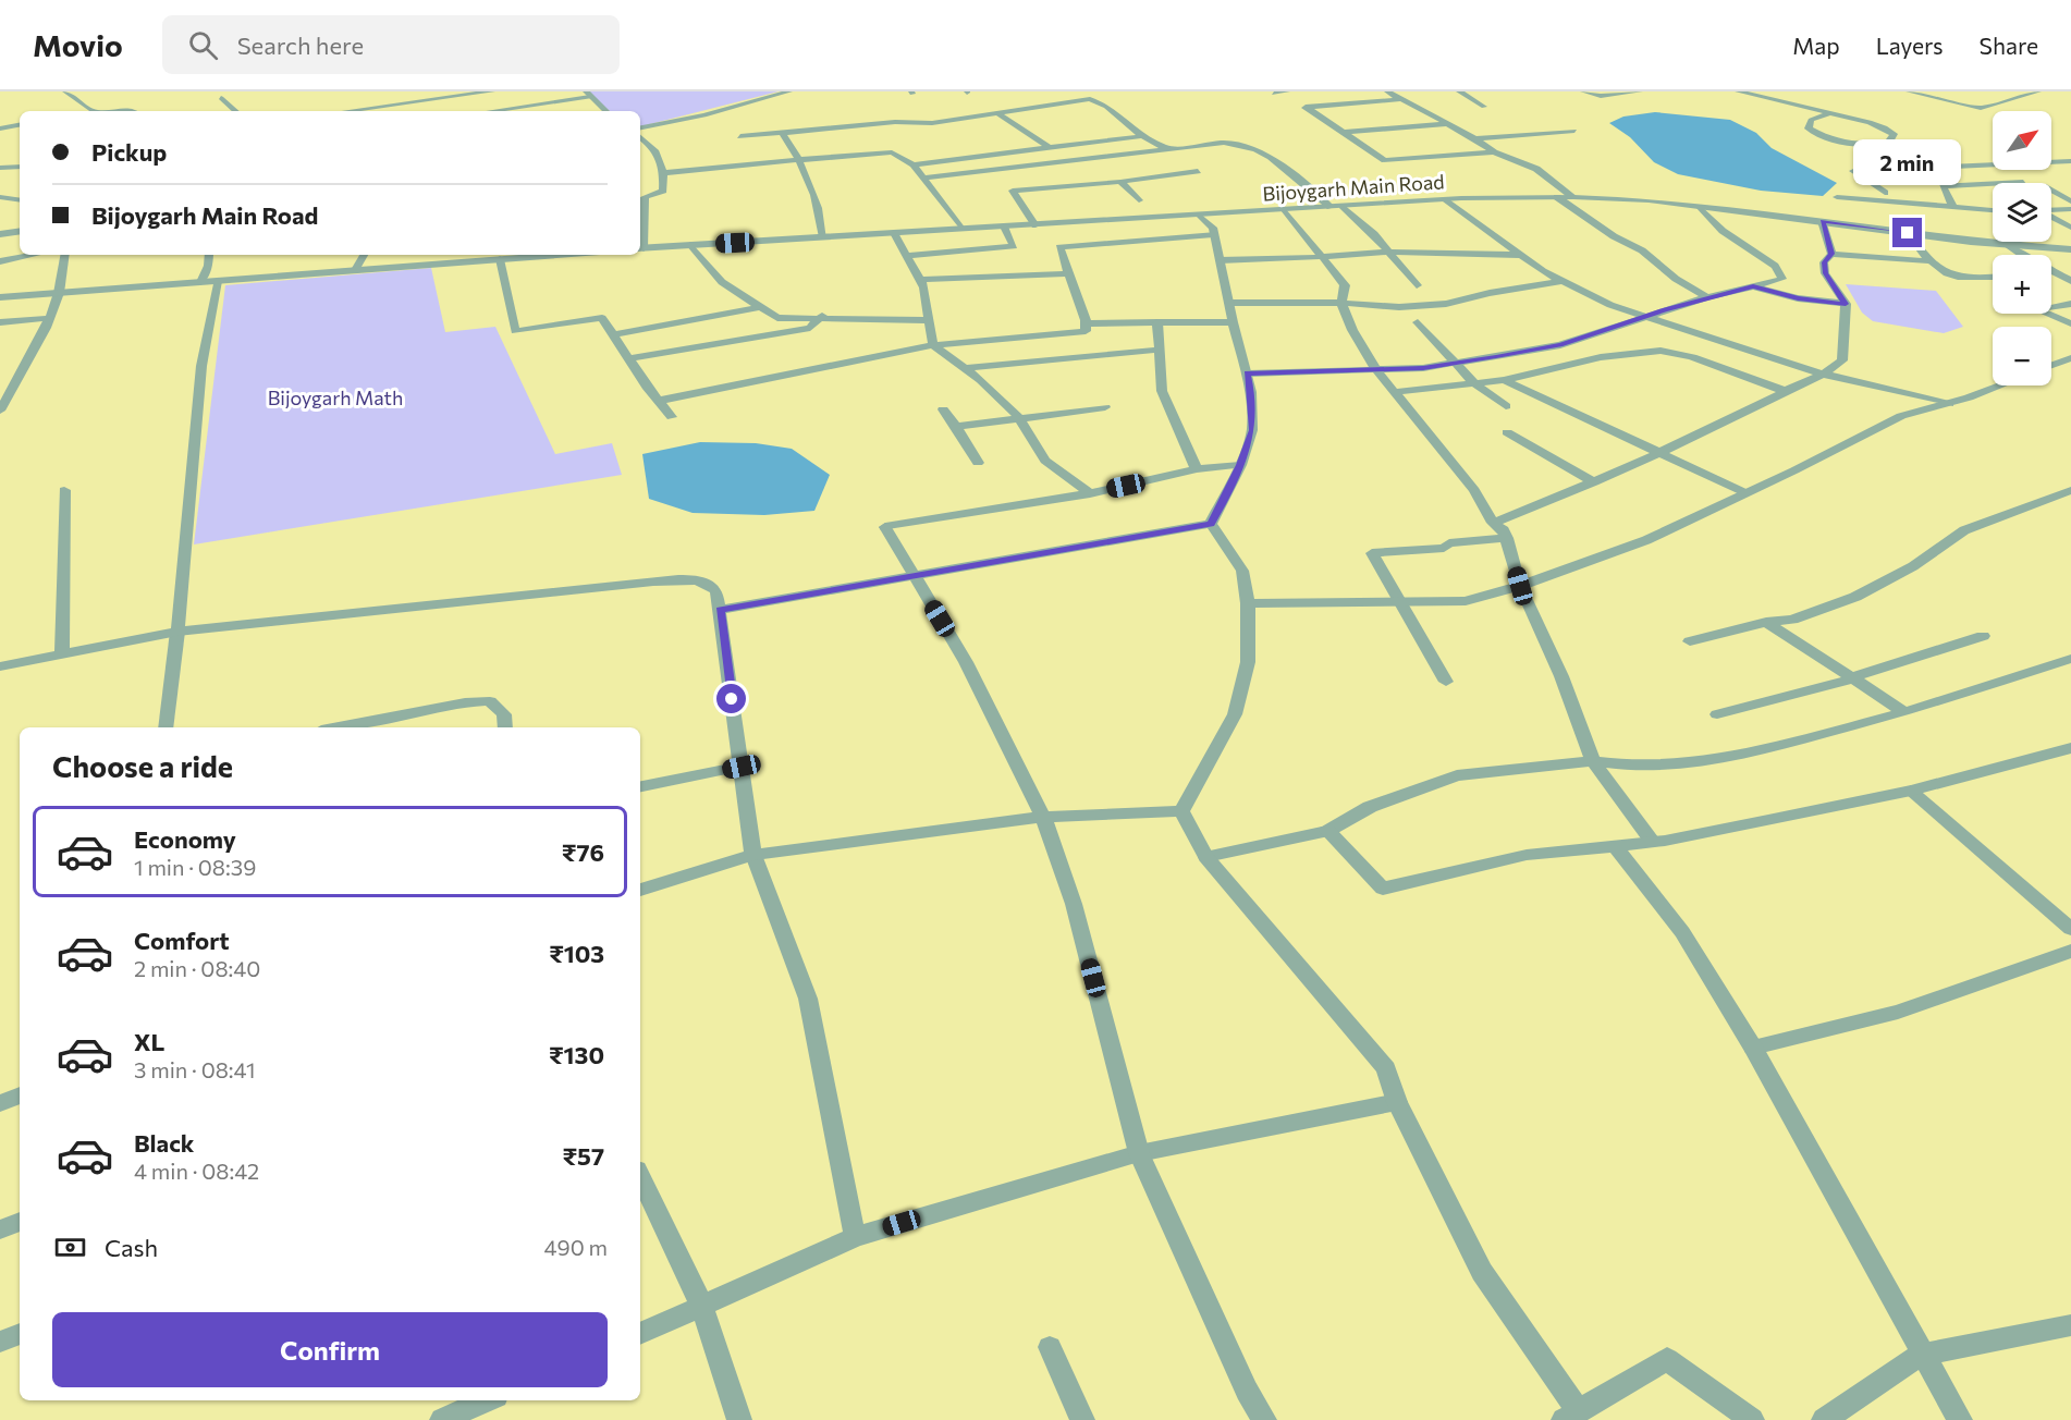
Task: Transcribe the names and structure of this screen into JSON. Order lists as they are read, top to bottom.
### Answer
{
  "streets": {
    "street": ["Bijoygarh Main Road"]
  },
  "parks": ["Bijoygarh Math"],
  "north": "top right",
  "page": {
    "header": "Movio",
    "search": "Search here",
    "nav": ["Map", "Layers", "Share"],
    "map_buttons": ["+", "−"],
    "banner": ["Pickup", "Bijoygarh Main Road"],
    "bubble": "2 min",
    "heading": "Choose a ride",
    "list": [
      {
        "name": "Economy",
        "note": "1 min · 08:39",
        "value": "₹76"
      },
      {
        "name": "Comfort",
        "note": "2 min · 08:40",
        "value": "₹103"
      },
      {
        "name": "XL",
        "note": "3 min · 08:41",
        "value": "₹130"
      },
      {
        "name": "Black",
        "note": "4 min · 08:42",
        "value": "₹57"
      }
    ],
    "pay": ["Cash", "490 m"],
    "buttons": "Confirm"
  }
}
